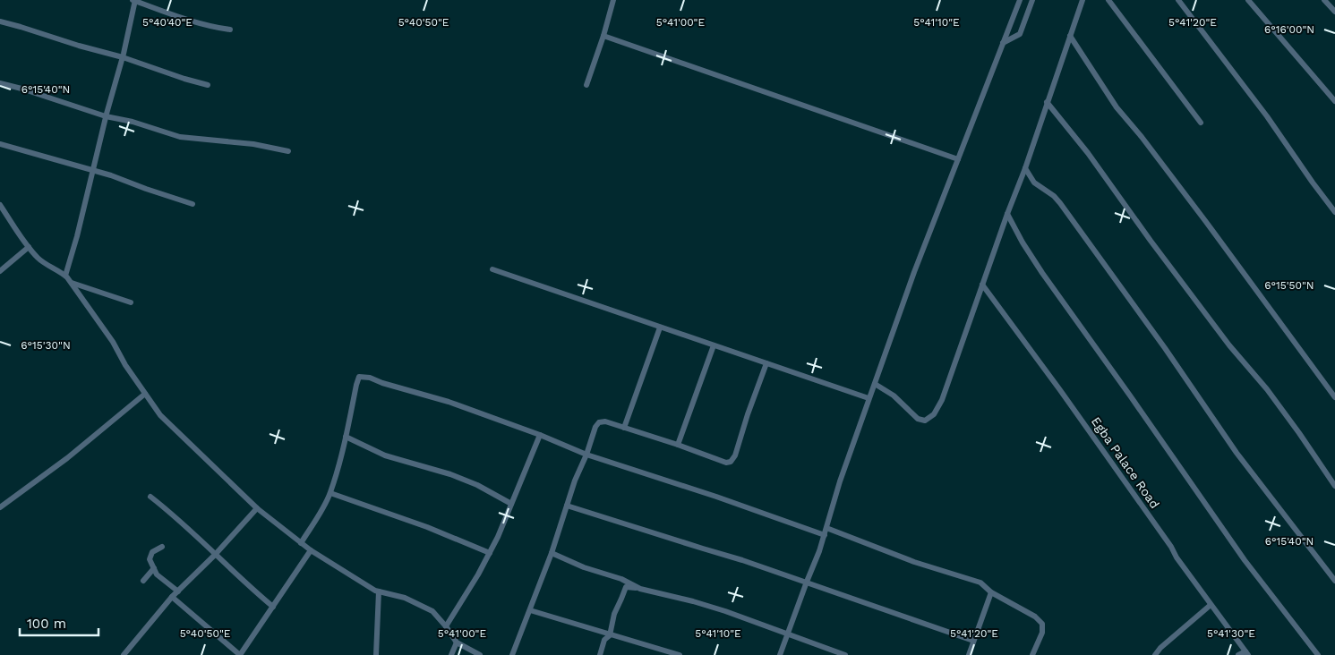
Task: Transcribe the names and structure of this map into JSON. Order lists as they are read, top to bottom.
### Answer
{
  "streets": {
    "street": ["Egba Palace Road"]
  },
  "scale_bar": "100 m",
  "coordinates": [
    "5°40'50\"E",
    "5°41'00\"E",
    "5°41'10\"E",
    "5°41'20\"E",
    "5°40'40\"E",
    "6°16'00\"N",
    "6°15'40\"N",
    "6°15'50\"N",
    "6°15'30\"N",
    "5°41'30\"E"
  ]
}
